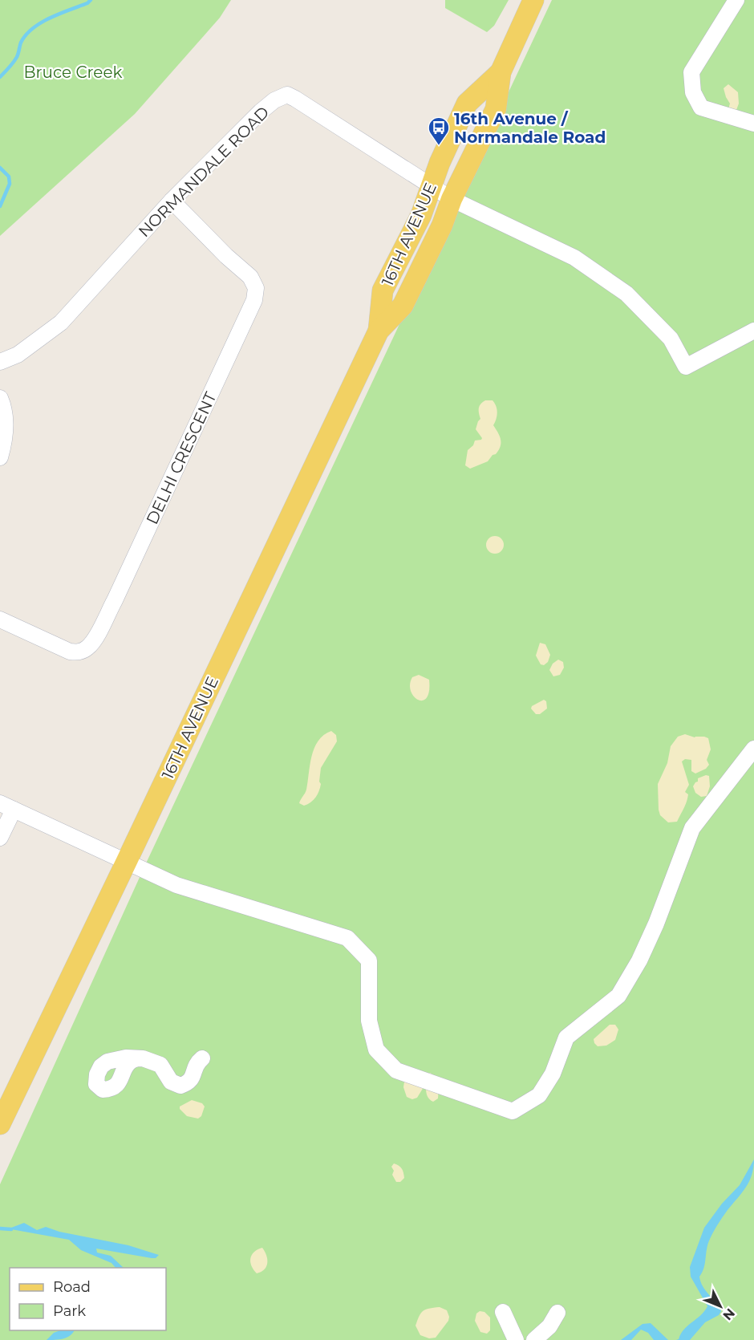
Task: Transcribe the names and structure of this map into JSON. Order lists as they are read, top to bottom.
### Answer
{
  "streets": {
    "main road": ["16TH AVENUE"],
    "street": ["NORMANDALE ROAD", "DELHI CRESCENT"]
  },
  "crossings": [
    ["NORMANDALE ROAD", "16TH AVENUE"],
    ["NORMANDALE ROAD", "DELHI CRESCENT"]
  ],
  "parks": ["Bruce Creek"],
  "places": {
    "bus stop": ["16th Avenue / Normandale Road"]
  },
  "legend": ["Road", "Park"],
  "north": "bottom right"
}
